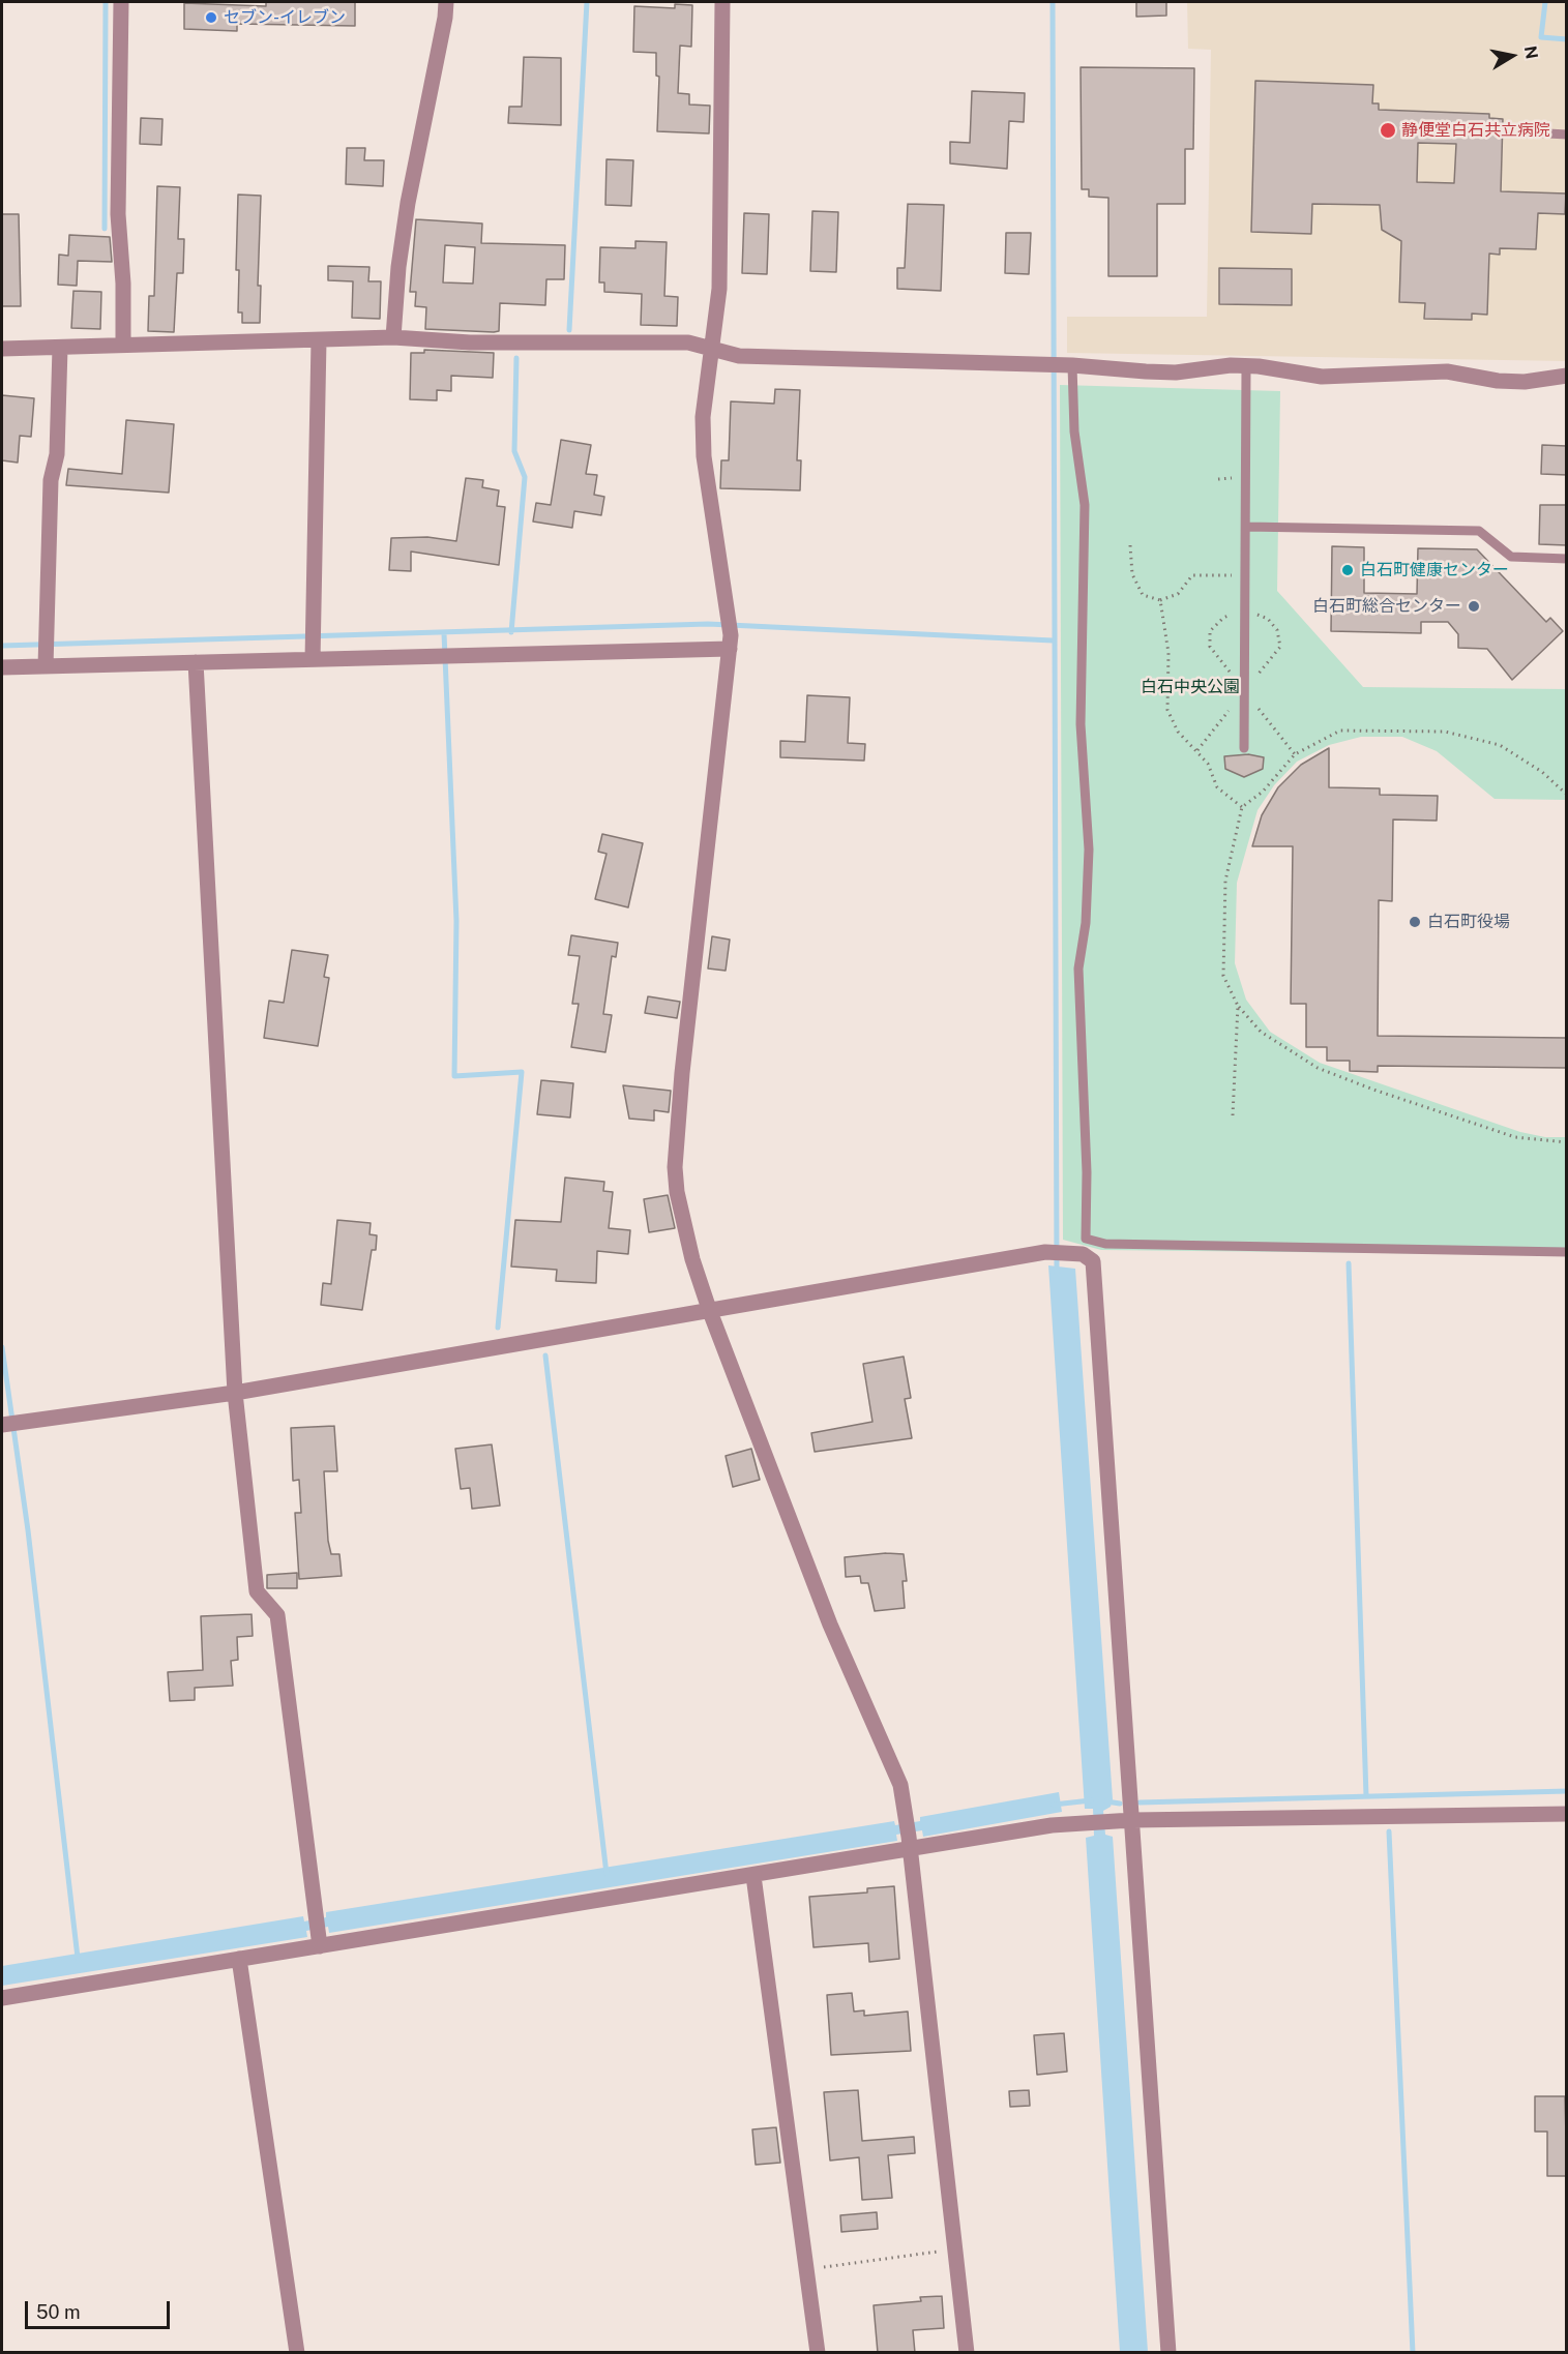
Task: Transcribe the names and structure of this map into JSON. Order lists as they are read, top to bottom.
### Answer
{
  "parks": ["白石中央公園"],
  "places": [
    "セブン-イレブン",
    "静便堂白石共立病院",
    "白石町健康センター",
    "白石町総合センター",
    "白石町役場"
  ],
  "scale_bar": "50 m",
  "north": "right"
}
